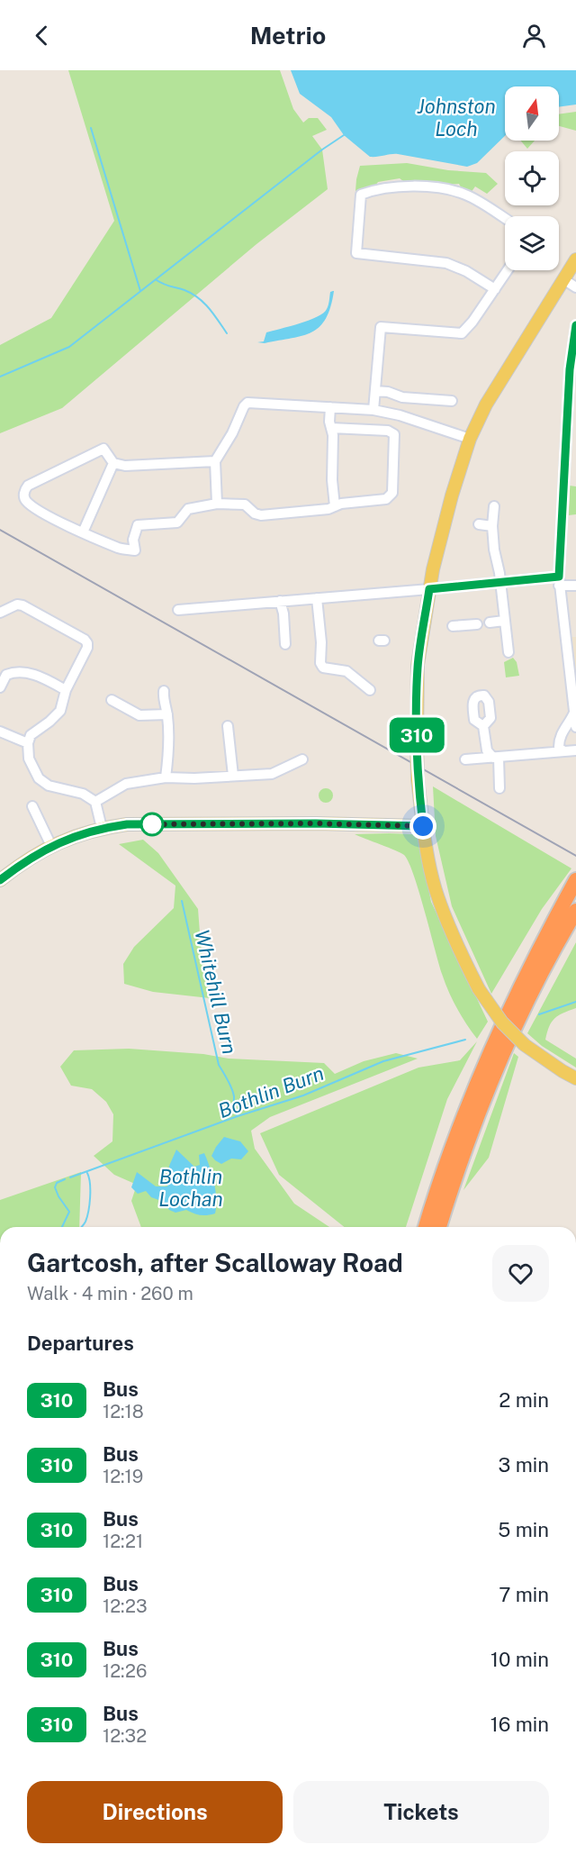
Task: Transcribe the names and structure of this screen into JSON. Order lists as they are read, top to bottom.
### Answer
{
  "water": [
    "Johnston Loch",
    "Whitehill Burn",
    "Bothlin Burn",
    "Bothlin Lochan"
  ],
  "lines": ["bus line 310"],
  "north": "top",
  "page": {
    "header": "Metrio",
    "on_map": "310",
    "heading": [
      ["Gartcosh, after Scalloway Road", "Walk · 4 min · 260 m"],
      "Departures"
    ],
    "list": [
      {
        "mark": "310",
        "name": "Bus",
        "note": "12:18",
        "value": "2 min"
      },
      {
        "mark": "310",
        "name": "Bus",
        "note": "12:19",
        "value": "3 min"
      },
      {
        "mark": "310",
        "name": "Bus",
        "note": "12:21",
        "value": "5 min"
      },
      {
        "mark": "310",
        "name": "Bus",
        "note": "12:23",
        "value": "7 min"
      },
      {
        "mark": "310",
        "name": "Bus",
        "note": "12:26",
        "value": "10 min"
      },
      {
        "mark": "310",
        "name": "Bus",
        "note": "12:32",
        "value": "16 min"
      }
    ],
    "buttons": ["Directions", "Tickets"]
  }
}
